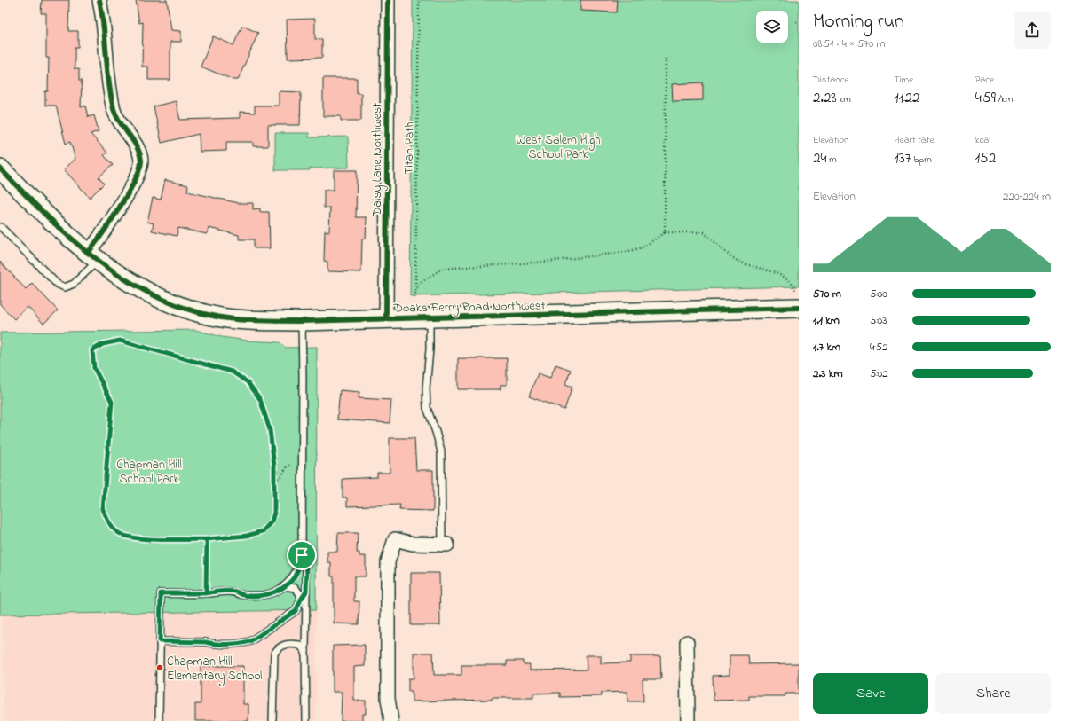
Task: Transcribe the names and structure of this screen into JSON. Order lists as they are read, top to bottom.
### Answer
{
  "streets": {
    "main road": ["Doaks Ferry Road Northwest"],
    "street": ["Daisy Lane Northwest"],
    "path": ["Titan Path"]
  },
  "crossings": [
    ["Titan Path", "Doaks Ferry Road Northwest"],
    ["Daisy Lane Northwest", "Doaks Ferry Road Northwest"]
  ],
  "parks": ["West Salem High School Park", "Chapman Hill School Park"],
  "places": ["Chapman Hill Elementary School"],
  "page": {
    "heading": ["Morning run", "08:51 · 4 × 570 m"],
    "stats": [
      ["Distance", "2.28 km"],
      ["Time", "11:22"],
      ["Pace", "4:59 /km"],
      ["Elevation", "24 m"],
      ["Heart rate", "137 bpm"],
      ["kcal", "152"]
    ],
    "chart": ["Elevation", "220–224 m"],
    "list": [
      {
        "name": "570 m",
        "note": "5:00"
      },
      {
        "name": "1.1 km",
        "note": "5:03"
      },
      {
        "name": "1.7 km",
        "note": "4:52"
      },
      {
        "name": "2.3 km",
        "note": "5:02"
      }
    ],
    "buttons": ["Save", "Share"]
  }
}
